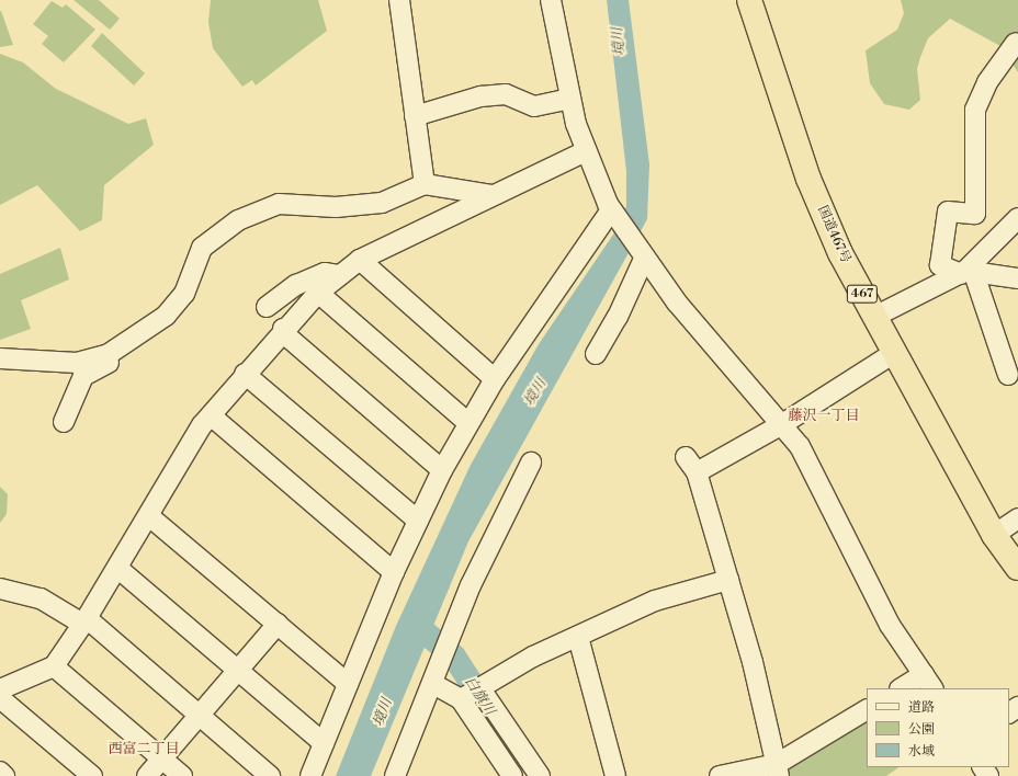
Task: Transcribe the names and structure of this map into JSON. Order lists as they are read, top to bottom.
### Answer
{
  "streets": {
    "highway": ["国道467号", "467"]
  },
  "districts": ["藤沢一丁目", "西富二丁目"],
  "water": ["境川", "白旗川"],
  "legend": ["道路", "公園", "水域"]
}
